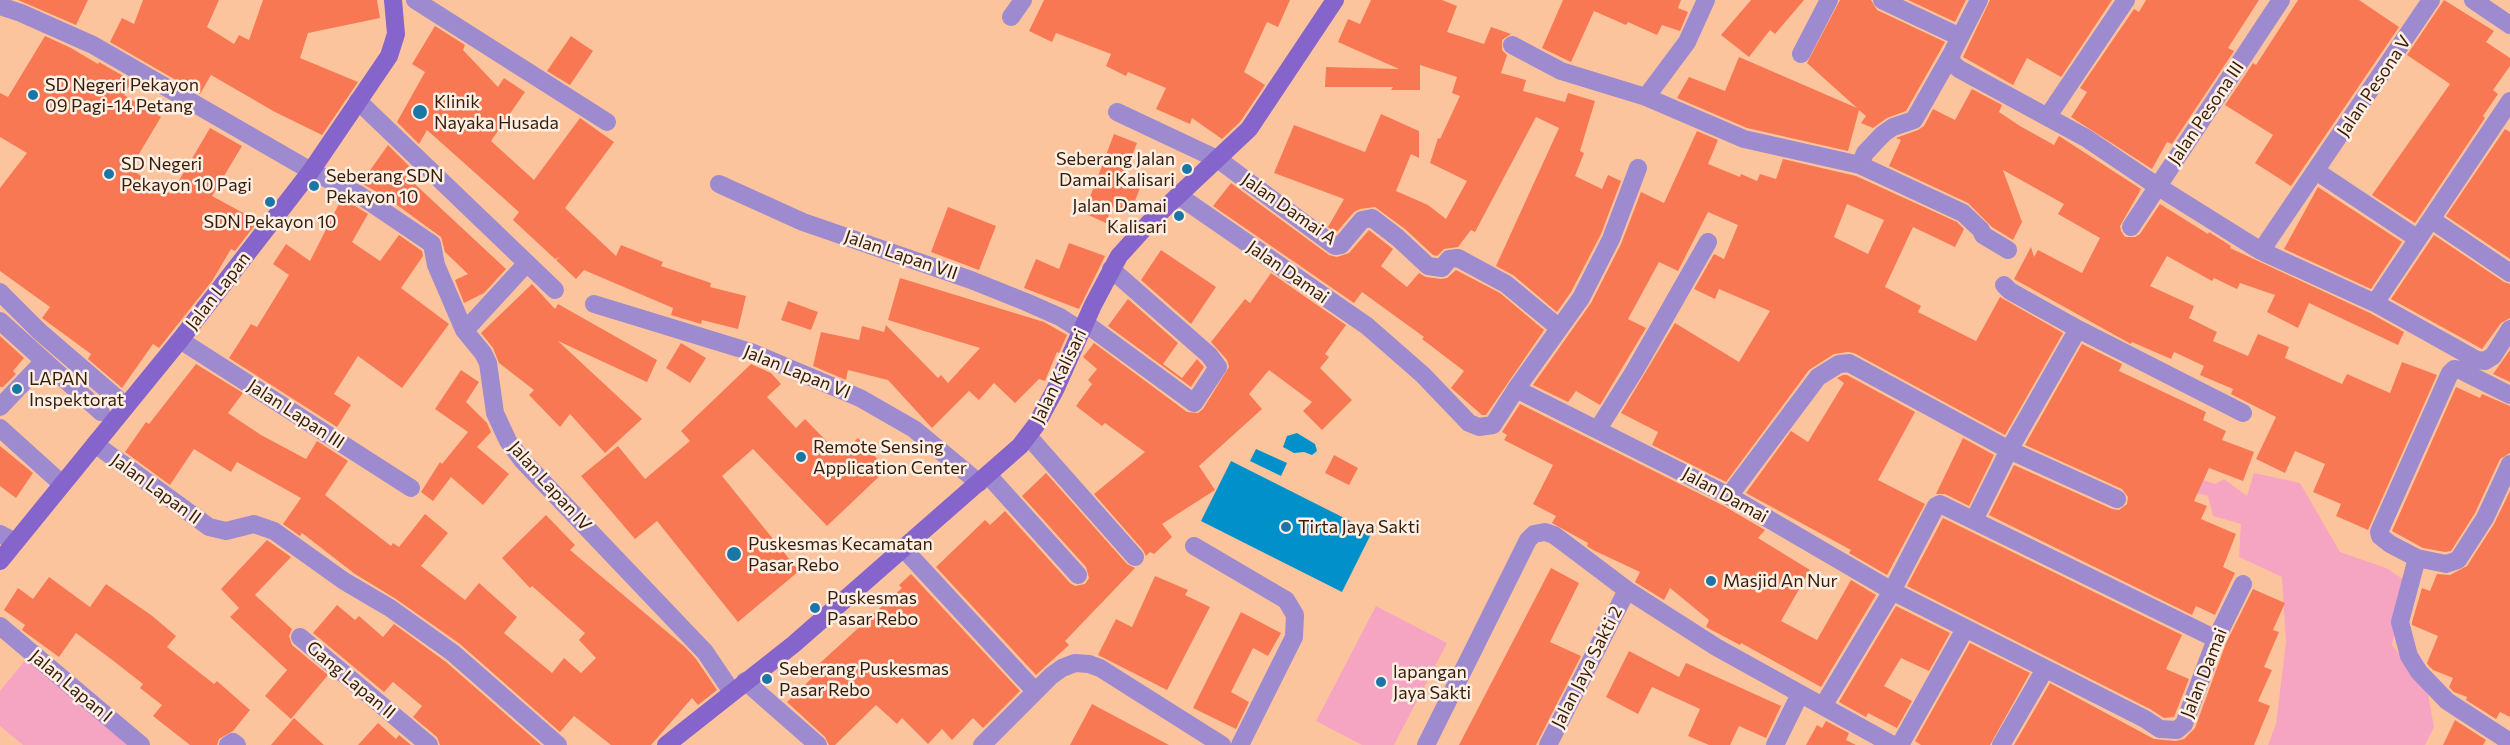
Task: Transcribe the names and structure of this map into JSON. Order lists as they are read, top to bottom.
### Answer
{
  "streets": {
    "street": [
      "Jalan Pesona V",
      "Jalan Pesona III",
      "Jalan Damai A",
      "Jalan Lapan VII",
      "Jalan Damai",
      "Jalan Lapan",
      "Jalan Lapan VI",
      "Jalan Kalisari",
      "Jalan Lapan III",
      "Jalan Lapan IV",
      "Jalan Lapan II",
      "Jalan Jaya Sakti 2",
      "Gang Lapan II",
      "Jalan Lapan I"
    ]
  },
  "crossings": [
    ["Jalan Damai A", "Jalan Kalisari"],
    ["Jalan Lapan VII", "Jalan Kalisari"],
    ["Jalan Damai", "Jalan Kalisari"],
    ["Jalan Lapan", "Jalan Lapan III"],
    ["Jalan Lapan", "Jalan Lapan IV"],
    ["Jalan Lapan", "Jalan Lapan II"],
    ["Jalan Lapan VI", "Jalan Kalisari"],
    ["Jalan Kalisari", "Jalan Lapan IV"]
  ],
  "places": [
    "SD Negeri Pekayon 09 Pagi-14 Petang",
    "Klinik Nayaka Husada",
    "Seberang Jalan Damai Kalisari",
    "SD Negeri Pekayon 10 Pagi",
    "Seberang SDN Pekayon 10",
    "SDN Pekayon 10",
    "Jalan Damai Kalisari",
    "LAPAN Inspektorat",
    "Remote Sensing Application Center",
    "Tirta Jaya Sakti",
    "Puskesmas Kecamatan Pasar Rebo",
    "Masjid An Nur",
    "Puskesmas Pasar Rebo",
    "Seberang Puskesmas Pasar Rebo",
    "lapangan Jaya Sakti"
  ]
}
